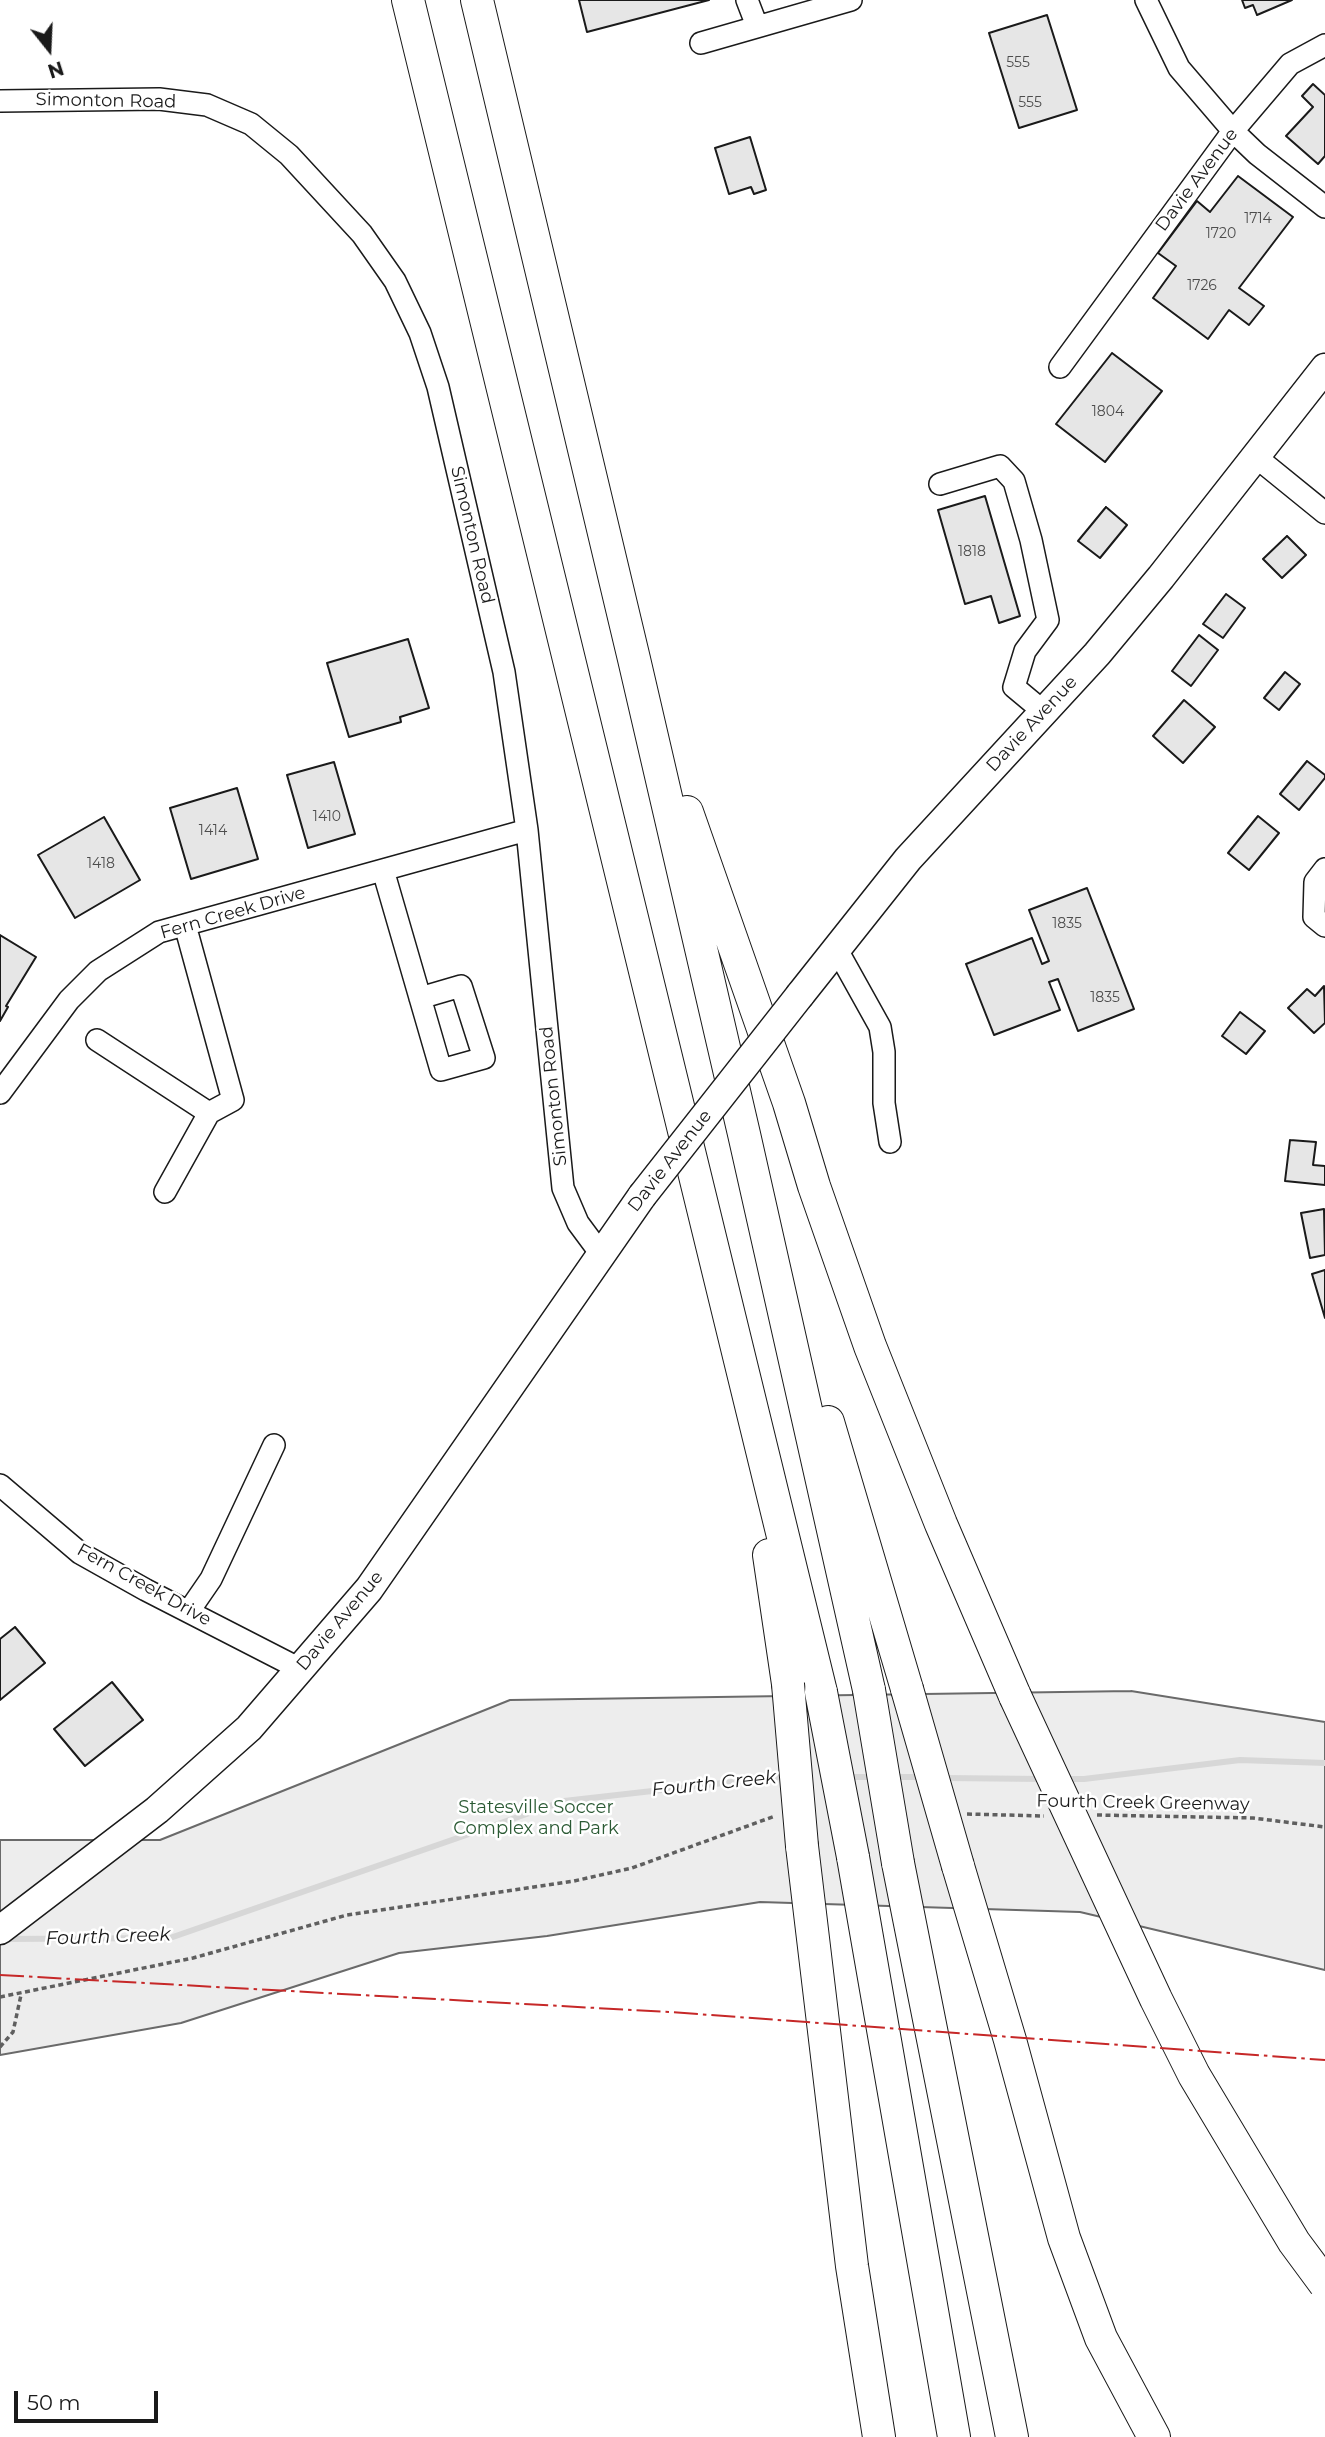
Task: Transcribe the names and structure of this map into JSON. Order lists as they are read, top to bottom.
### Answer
{
  "streets": {
    "main road": ["Davie Avenue"],
    "street": ["Simonton Road", "Fern Creek Drive"],
    "path": ["Fourth Creek Greenway"]
  },
  "crossings": [
    ["Simonton Road", "Davie Avenue"],
    ["Simonton Road", "Fern Creek Drive"],
    ["Davie Avenue", "Fern Creek Drive"]
  ],
  "water": ["Fourth Creek"],
  "parks": ["Statesville Soccer Complex and Park"],
  "house_numbers": [
    "555",
    "555",
    "1714",
    "1720",
    "1726",
    "1804",
    "1818",
    "1410",
    "1414",
    "1418",
    "1835",
    "1835"
  ],
  "scale_bar": "50 m",
  "north": "bottom"
}
